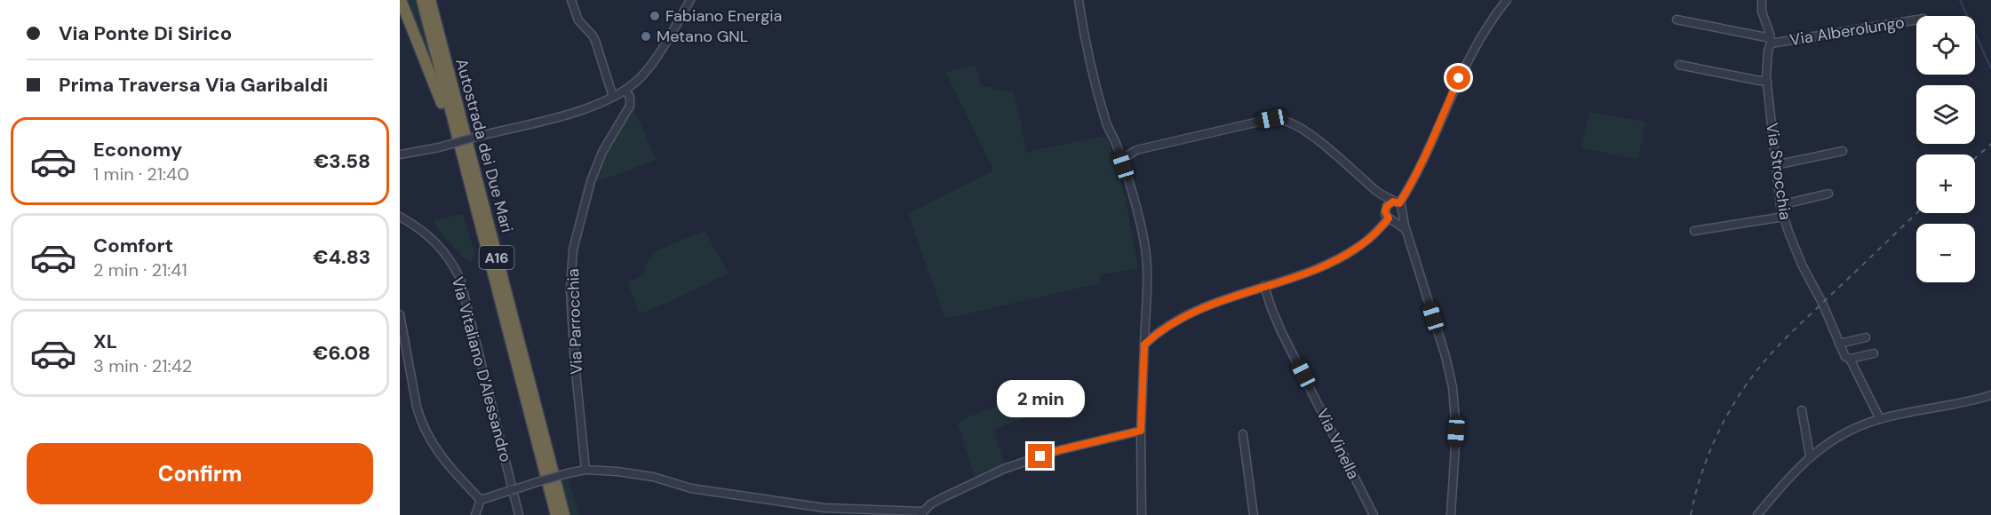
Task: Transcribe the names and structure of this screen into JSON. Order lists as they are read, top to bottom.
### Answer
{
  "streets": {
    "highway": ["Autostrada dei Due Mari", "A16"],
    "street": [
      "Via Alberolungo",
      "Via Strocchia",
      "Via Parrocchia",
      "Via Vitaliano D'Alessandro",
      "Via Vinella"
    ]
  },
  "crossings": [
    ["Via Alberolungo", "Via Strocchia"]
  ],
  "places": ["Fabiano Energia", "Metano GNL"],
  "page": {
    "banner": ["Via Ponte Di Sirico", "Prima Traversa Via Garibaldi"],
    "map_buttons": ["+", "−"],
    "list": [
      {
        "name": "Economy",
        "note": "1 min · 21:40",
        "value": "€3.58"
      },
      {
        "name": "Comfort",
        "note": "2 min · 21:41",
        "value": "€4.83"
      },
      {
        "name": "XL",
        "note": "3 min · 21:42",
        "value": "€6.08"
      }
    ],
    "bubble": "2 min",
    "buttons": "Confirm"
  }
}
